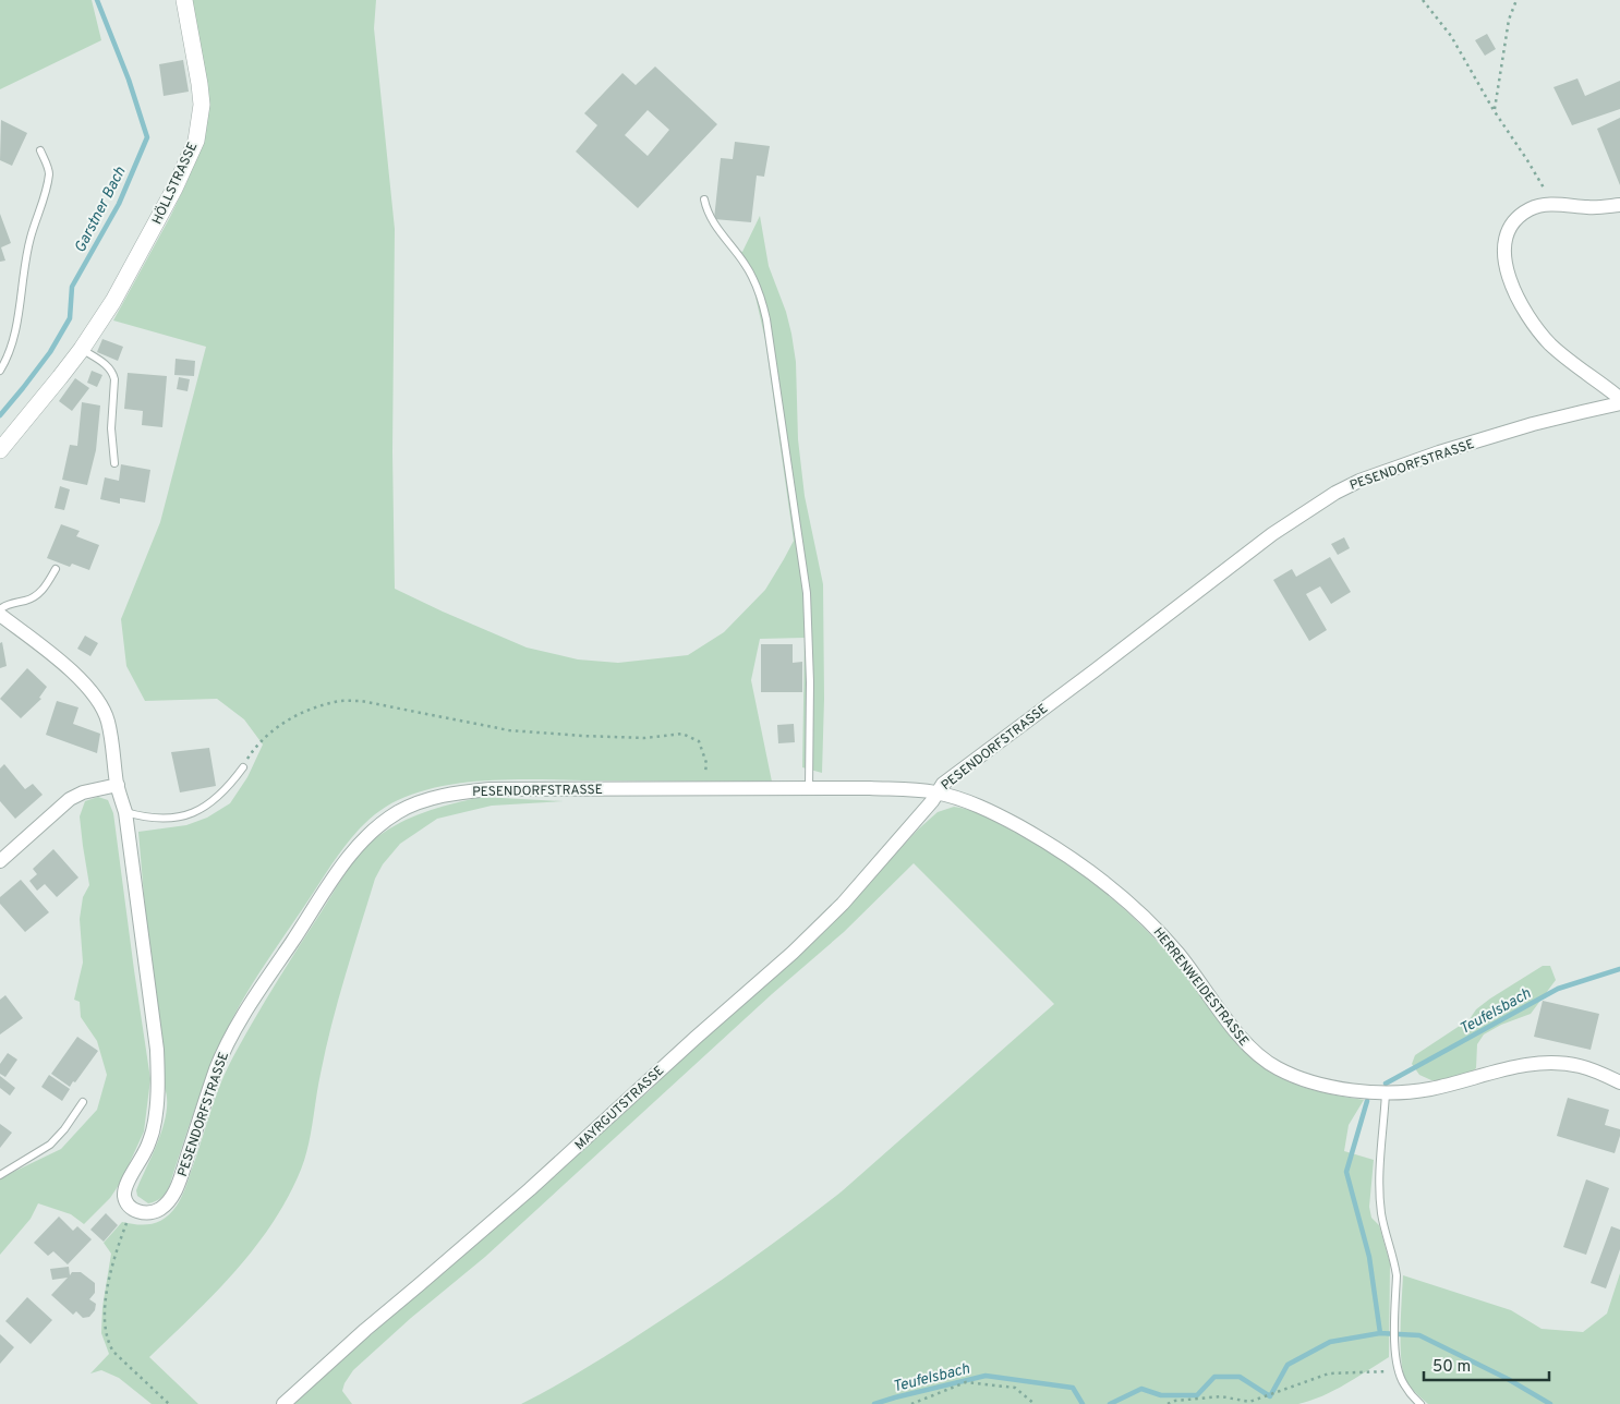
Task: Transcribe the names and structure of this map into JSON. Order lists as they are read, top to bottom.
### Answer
{
  "streets": {
    "street": [
      "HÖLLSTRASSE",
      "PESENDORFSTRASSE",
      "HERRENWEIDESTRASSE",
      "MAYRGUTSTRASSE"
    ]
  },
  "crossings": [
    ["PESENDORFSTRASSE", "HERRENWEIDESTRASSE"],
    ["PESENDORFSTRASSE", "MAYRGUTSTRASSE"],
    ["HERRENWEIDESTRASSE", "MAYRGUTSTRASSE"]
  ],
  "water": ["Garstner Bach", "Teufelsbach"],
  "scale_bar": "50 m"
}
